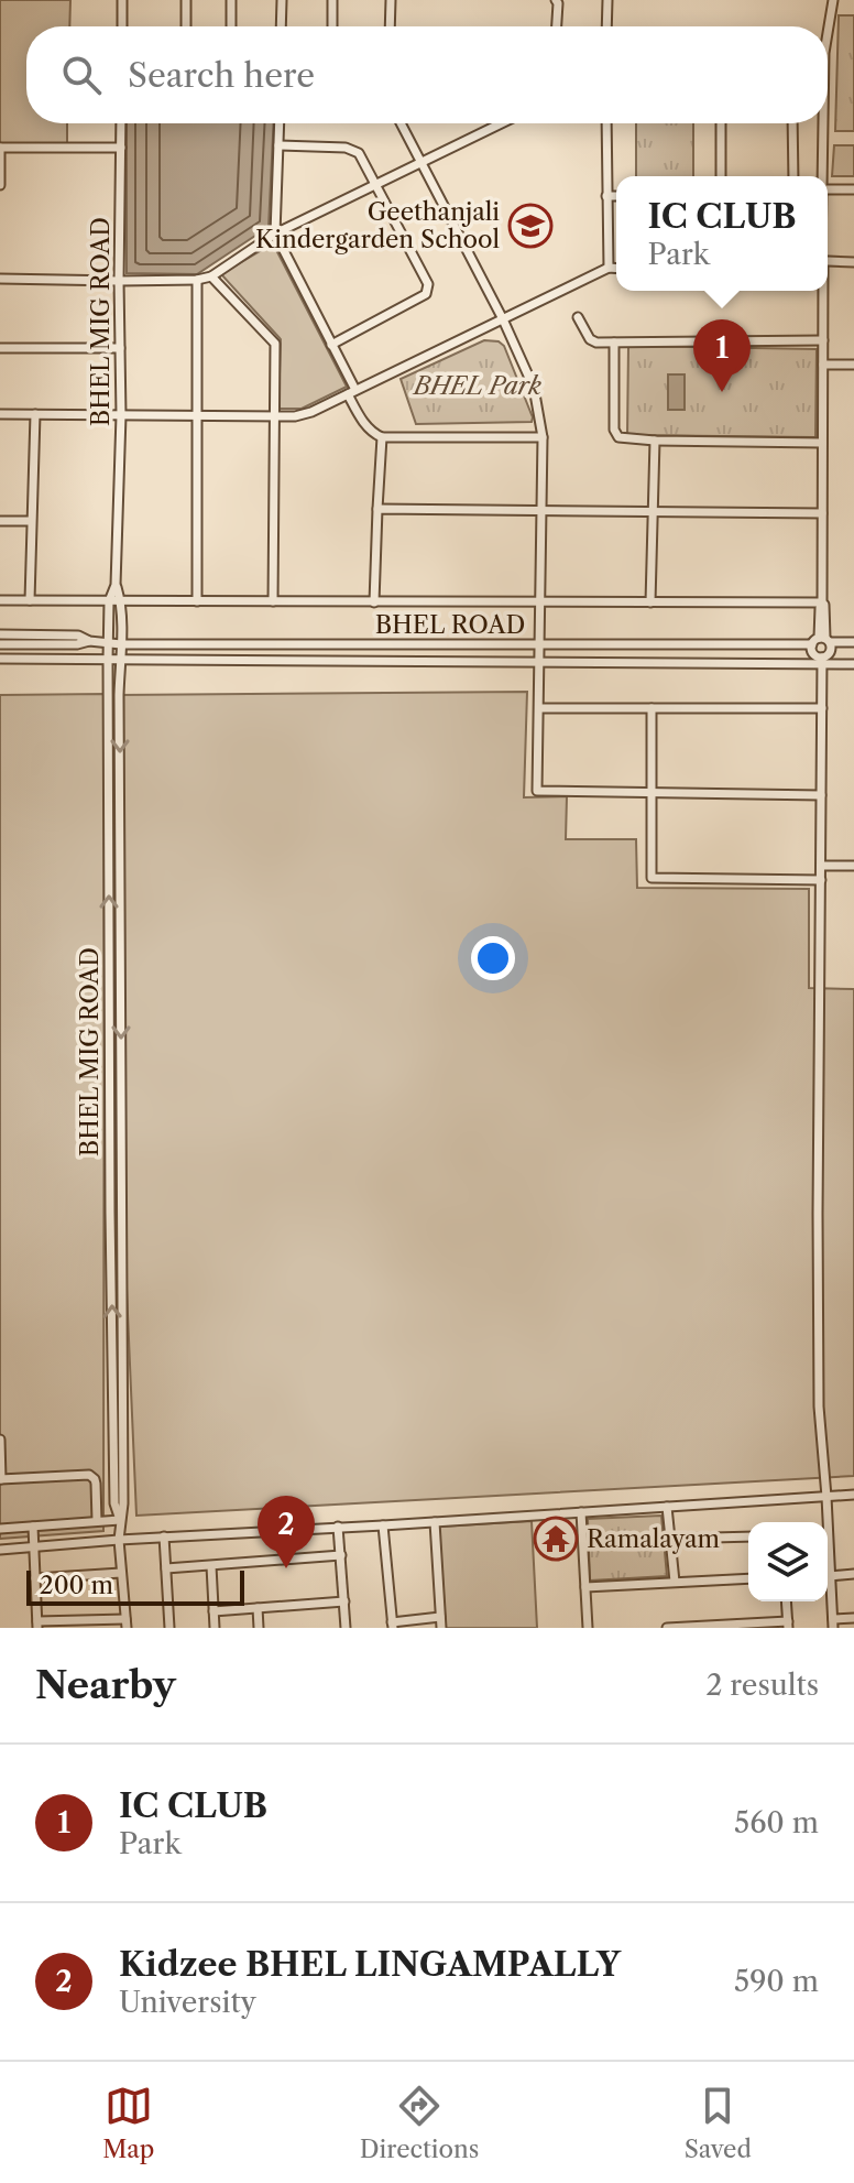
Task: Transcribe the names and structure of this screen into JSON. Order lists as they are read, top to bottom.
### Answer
{
  "streets": {
    "street": ["BHEL MIG ROAD", "BHEL ROAD"]
  },
  "crossings": [
    ["BHEL MIG ROAD", "BHEL ROAD"]
  ],
  "parks": ["BHEL Park"],
  "places": {
    "school or university": ["Geethanjali Kindergarden School"],
    "temple": ["Ramalayam"]
  },
  "scale_bar": "200 m",
  "page": {
    "search": "Search here",
    "popup": ["IC CLUB", "Park"],
    "pins": ["1", "2"],
    "scale": "200 m",
    "heading": ["Nearby", "2 results"],
    "list": [
      {
        "mark": "1",
        "name": "IC CLUB",
        "note": "Park",
        "value": "560 m"
      },
      {
        "mark": "2",
        "name": "Kidzee BHEL LINGAMPALLY",
        "note": "University",
        "value": "590 m"
      }
    ],
    "nav": ["Map", "Directions", "Saved"]
  }
}
